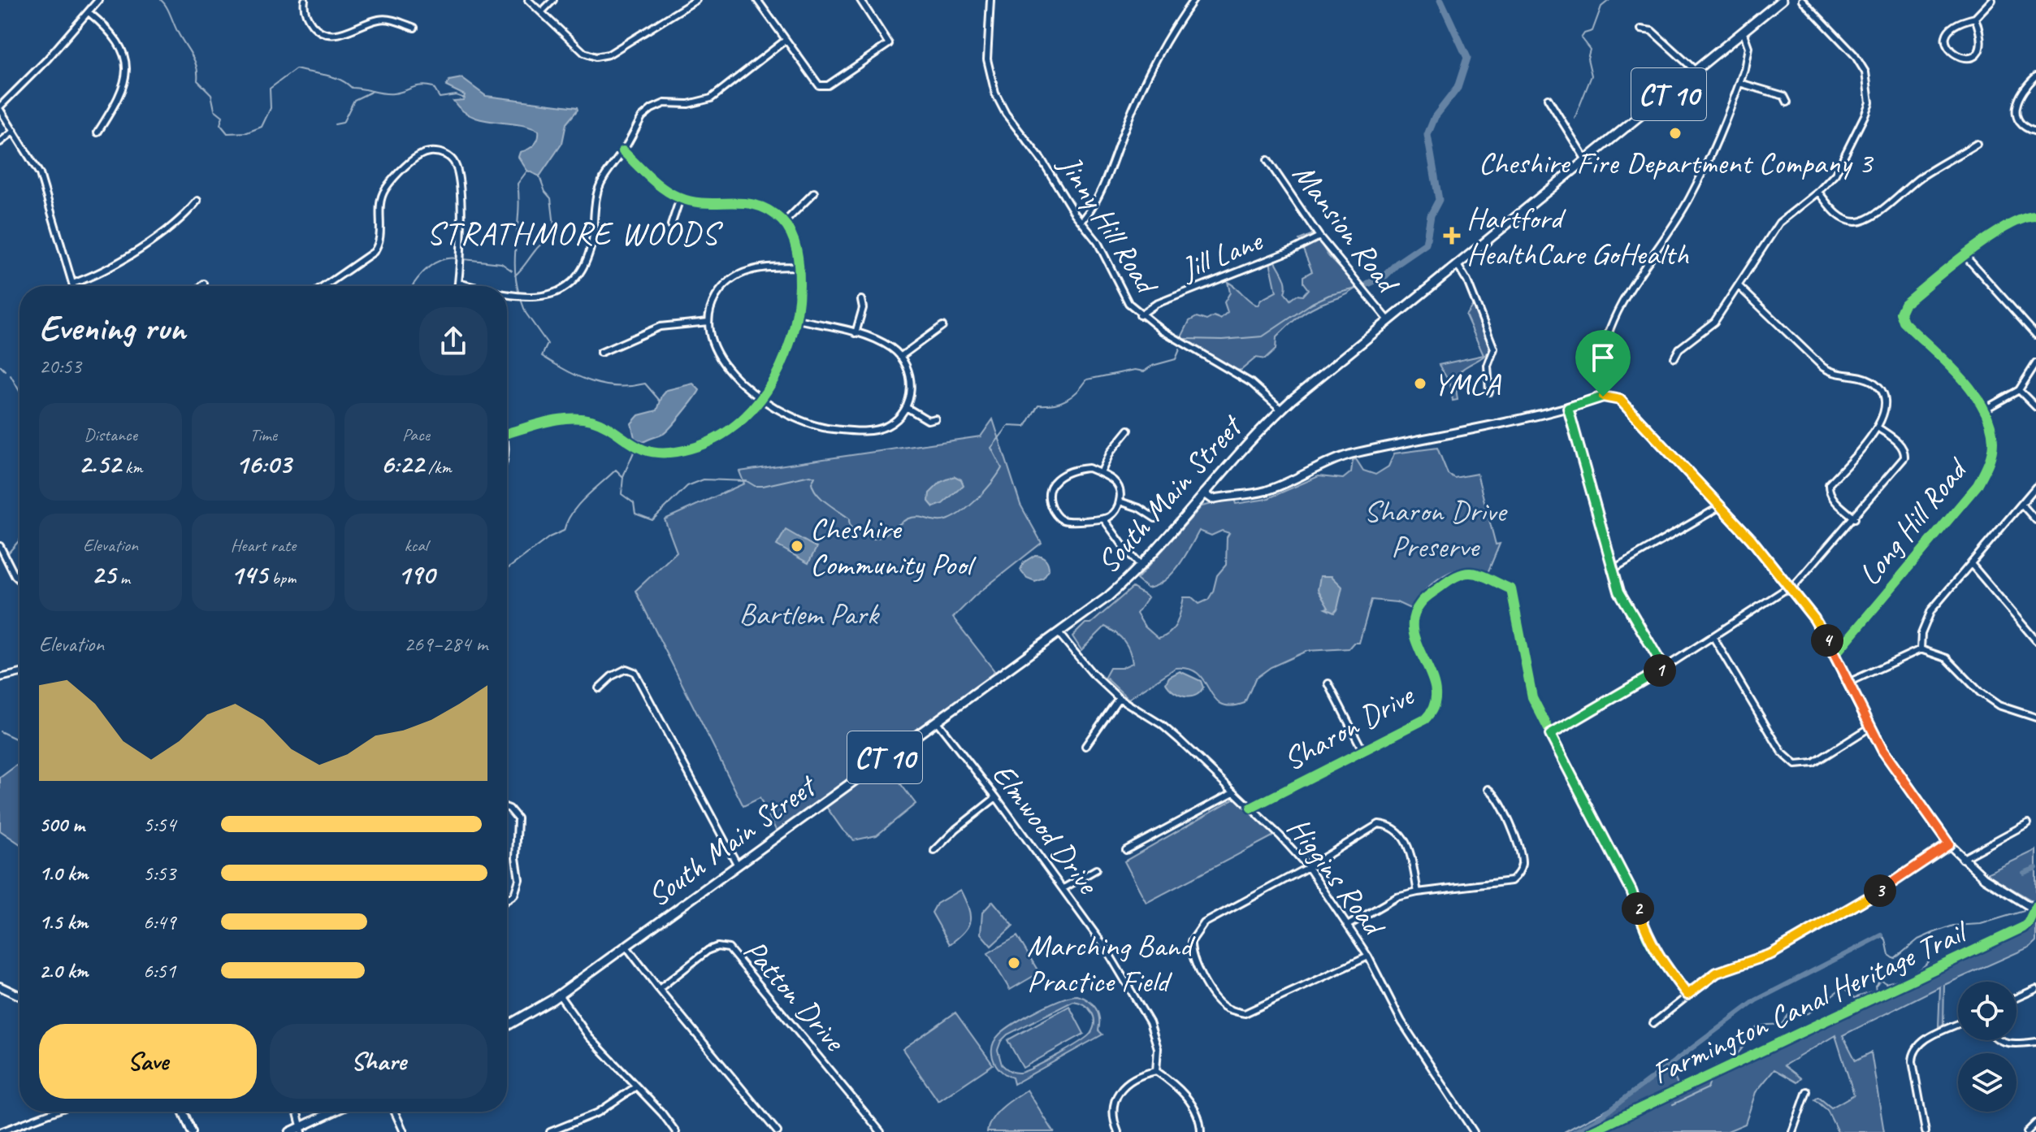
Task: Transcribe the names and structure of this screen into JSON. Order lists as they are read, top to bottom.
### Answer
{
  "streets": {
    "highway": ["CT 10", "South Main Street"],
    "street": [
      "Jinny Hill Road",
      "Mansion Road",
      "Jill Lane",
      "Long Hill Road",
      "Sharon Drive",
      "Elmwood Drive",
      "Higgins Road",
      "Patton Drive"
    ],
    "cycle path": ["Farmington Canal Heritage Trail"]
  },
  "crossings": [
    ["Jinny Hill Road", "Jill Lane"],
    ["Jinny Hill Road", "South Main Street"],
    ["Mansion Road", "Jill Lane"],
    ["Mansion Road", "South Main Street"],
    ["South Main Street", "Elmwood Drive"],
    ["South Main Street", "Higgins Road"],
    ["Sharon Drive", "Higgins Road"]
  ],
  "districts": ["STRATHMORE WOODS"],
  "parks": ["Sharon Drive Preserve", "Bartlem Park"],
  "places": {
    "other": [
      "Cheshire Fire Department Company 3",
      "YMCA",
      "Cheshire Community Pool",
      "Marching Band Practice Field"
    ],
    "health": ["Hartford HealthCare GoHealth"]
  },
  "page": {
    "heading": ["Evening run", "20:53"],
    "stats": [
      ["Distance", "2.52 km"],
      ["Time", "16:03"],
      ["Pace", "6:22 /km"],
      ["Elevation", "25 m"],
      ["Heart rate", "145 bpm"],
      ["kcal", "190"]
    ],
    "chart": ["Elevation", "269–284 m"],
    "pins": [
      "4",
      "1",
      "3",
      "2"
    ],
    "list": [
      {
        "name": "500 m",
        "note": "5:54"
      },
      {
        "name": "1.0 km",
        "note": "5:53"
      },
      {
        "name": "1.5 km",
        "note": "6:49"
      },
      {
        "name": "2.0 km",
        "note": "6:51"
      }
    ],
    "buttons": ["Save", "Share"]
  }
}
